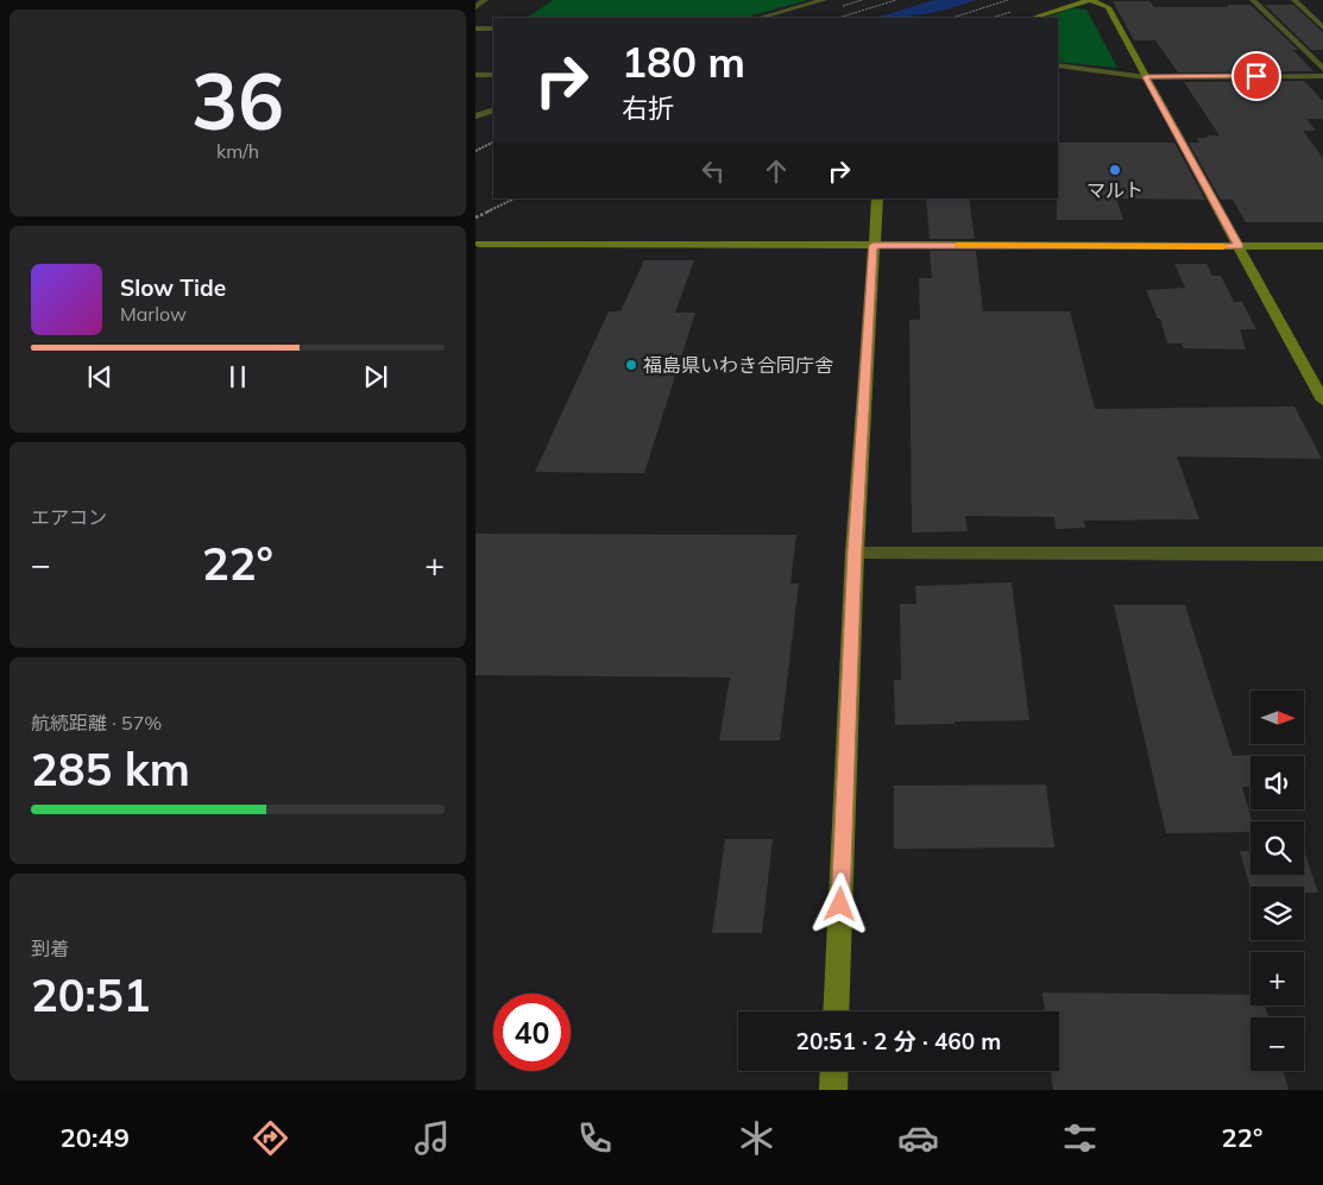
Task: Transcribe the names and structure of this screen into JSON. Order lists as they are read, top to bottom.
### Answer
{
  "places": ["マルト", "福島県いわき合同庁舎"],
  "north": "right",
  "page": {
    "tile": [
      ["36", "km/h"],
      "エアコン",
      ["航続距離 · 57%", "285 km"],
      ["到着", "20:51"]
    ],
    "turn": ["180 m", "右折"],
    "song": ["Slow Tide", "Marlow"],
    "heat": ["−", "22°", "+"],
    "map_buttons": ["+", "−"],
    "limit": "40",
    "trip": "20:51 · 2 分 · 460 m",
    "tabs": ["20:49", "22°"]
  }
}
